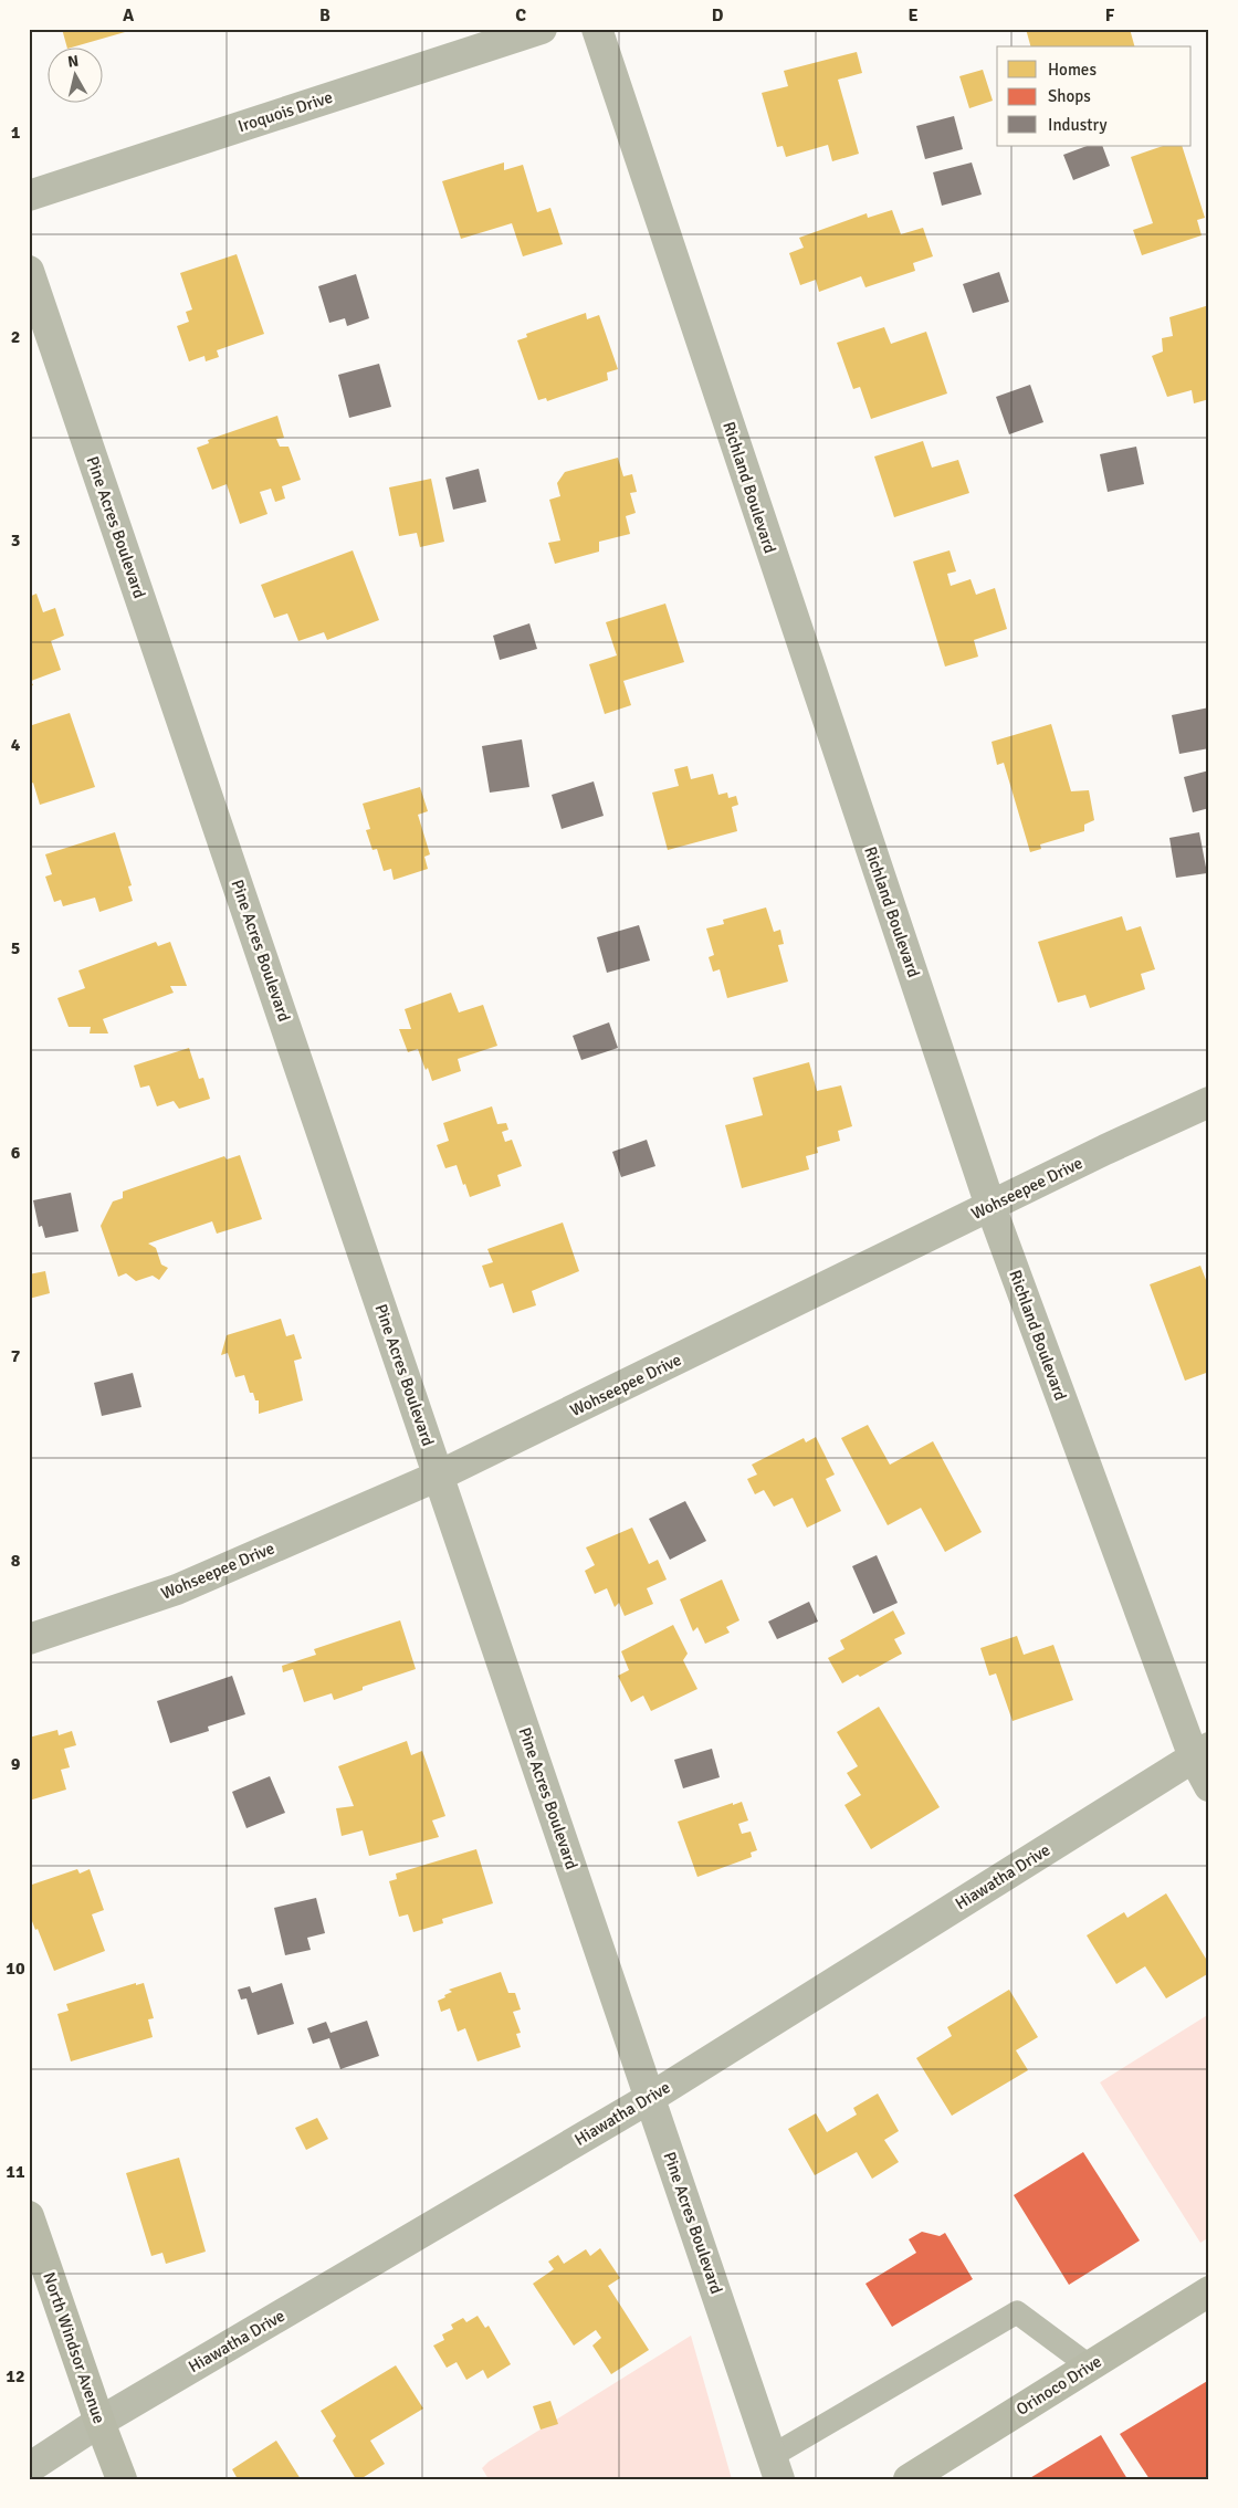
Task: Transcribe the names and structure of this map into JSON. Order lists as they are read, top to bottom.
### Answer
{
  "streets": {
    "street": [
      "Iroquois Drive",
      "Richland Boulevard",
      "Pine Acres Boulevard",
      "Wohseepee Drive",
      "Hiawatha Drive",
      "North Windsor Avenue",
      "Orinoco Drive"
    ]
  },
  "crossings": [
    ["Richland Boulevard", "Wohseepee Drive"],
    ["Richland Boulevard", "Hiawatha Drive"],
    ["Pine Acres Boulevard", "Wohseepee Drive"],
    ["Pine Acres Boulevard", "Hiawatha Drive"],
    ["Hiawatha Drive", "North Windsor Avenue"]
  ],
  "legend": ["Homes", "Shops", "Industry"],
  "north": "top",
  "grid": {
    "columns": [
      "A",
      "B",
      "C",
      "D",
      "E",
      "F"
    ],
    "rows": [
      "1",
      "2",
      "3",
      "4",
      "5",
      "6",
      "7",
      "8",
      "9",
      "10",
      "11",
      "12"
    ]
  }
}
